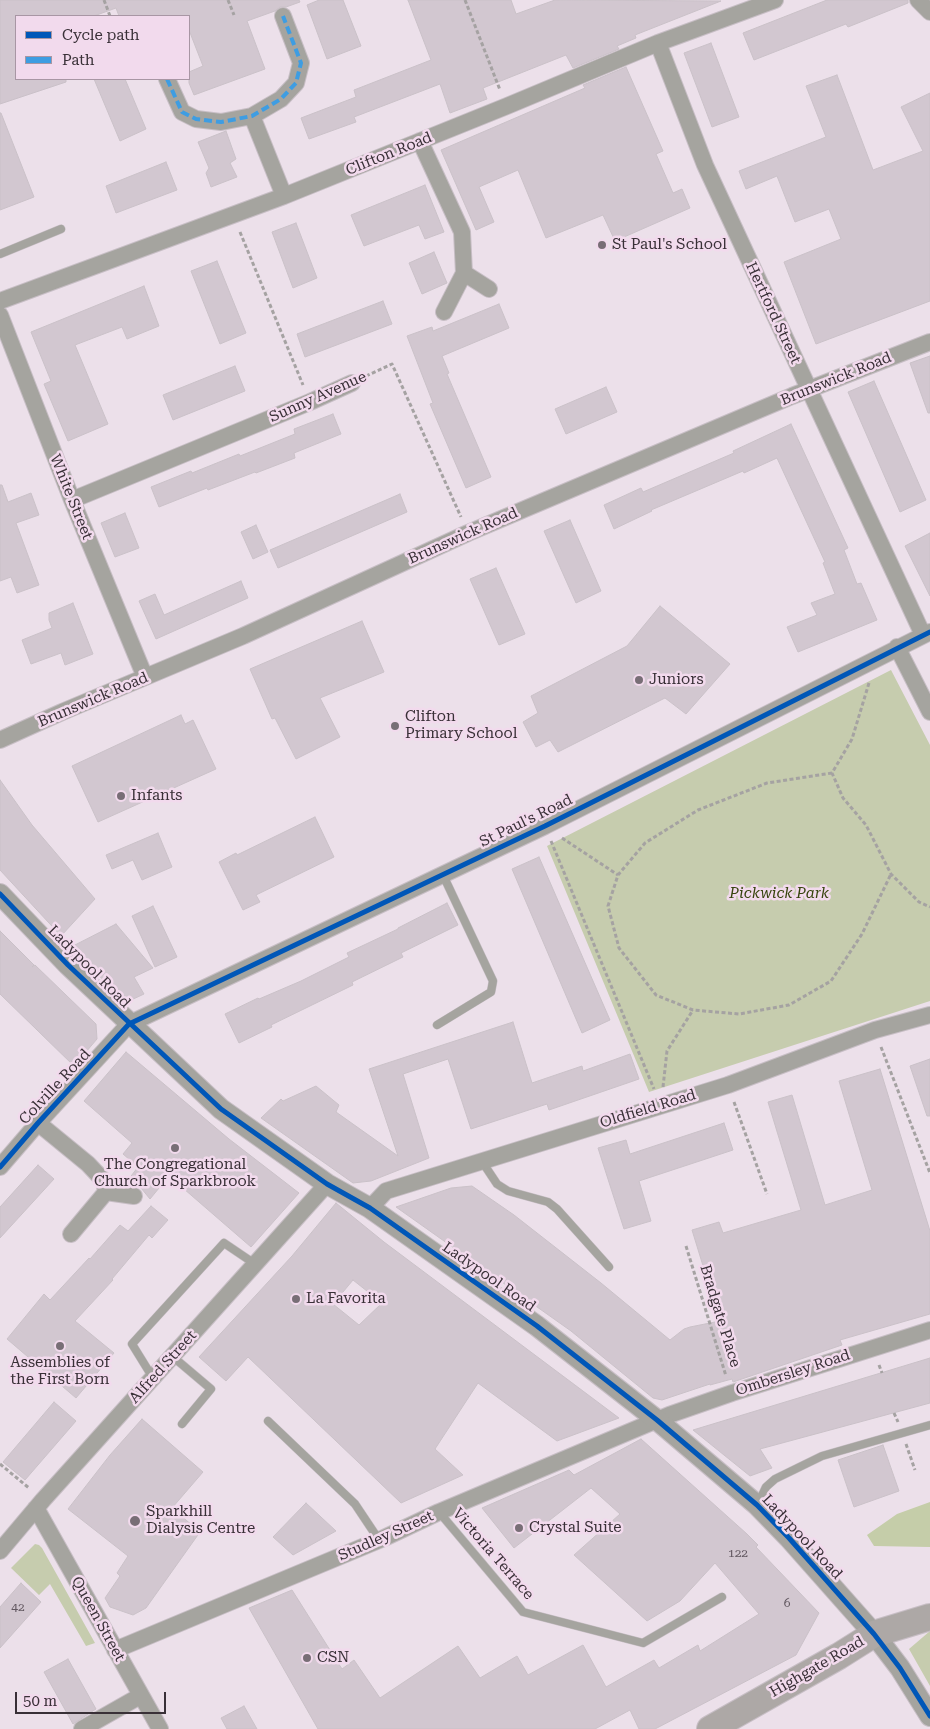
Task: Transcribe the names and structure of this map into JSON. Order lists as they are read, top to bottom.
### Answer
{
  "streets": {
    "highway": ["Highgate Road"],
    "street": [
      "Clifton Road",
      "Hertford Street",
      "Brunswick Road",
      "Sunny Avenue",
      "White Street",
      "St Paul's Road",
      "Ladypool Road",
      "Colville Road",
      "Oldfield Road",
      "Alfred Street",
      "Ombersley Road",
      "Studley Street",
      "Queen Street"
    ],
    "lane": ["Victoria Terrace"],
    "path": ["Bradgate Place"]
  },
  "crossings": [
    ["Clifton Road", "Hertford Street"],
    ["Hertford Street", "Brunswick Road"],
    ["Hertford Street", "St Paul's Road"],
    ["Brunswick Road", "Sunny Avenue"],
    ["Brunswick Road", "White Street"],
    ["Sunny Avenue", "White Street"],
    ["St Paul's Road", "Ladypool Road"],
    ["St Paul's Road", "Colville Road"],
    ["Ladypool Road", "Colville Road"],
    ["Ladypool Road", "Oldfield Road"],
    ["Ladypool Road", "Alfred Street"],
    ["Ladypool Road", "Ombersley Road"],
    ["Ladypool Road", "Studley Street"],
    ["Ladypool Road", "Highgate Road"],
    ["Bradgate Place", "Ombersley Road"],
    ["Alfred Street", "Queen Street"],
    ["Ombersley Road", "Studley Street"],
    ["Studley Street", "Victoria Terrace"],
    ["Studley Street", "Queen Street"]
  ],
  "parks": ["Pickwick Park"],
  "places": [
    "St Paul's School",
    "Juniors",
    "Clifton Primary School",
    "Infants",
    "The Congregational Church of Sparkbrook",
    "La Favorita",
    "Assemblies of the First Born",
    "Sparkhill Dialysis Centre",
    "Crystal Suite",
    "CSN"
  ],
  "house_numbers": ["122", "6", "42"],
  "legend": ["Cycle path", "Path"],
  "scale_bar": "50 m"
}
